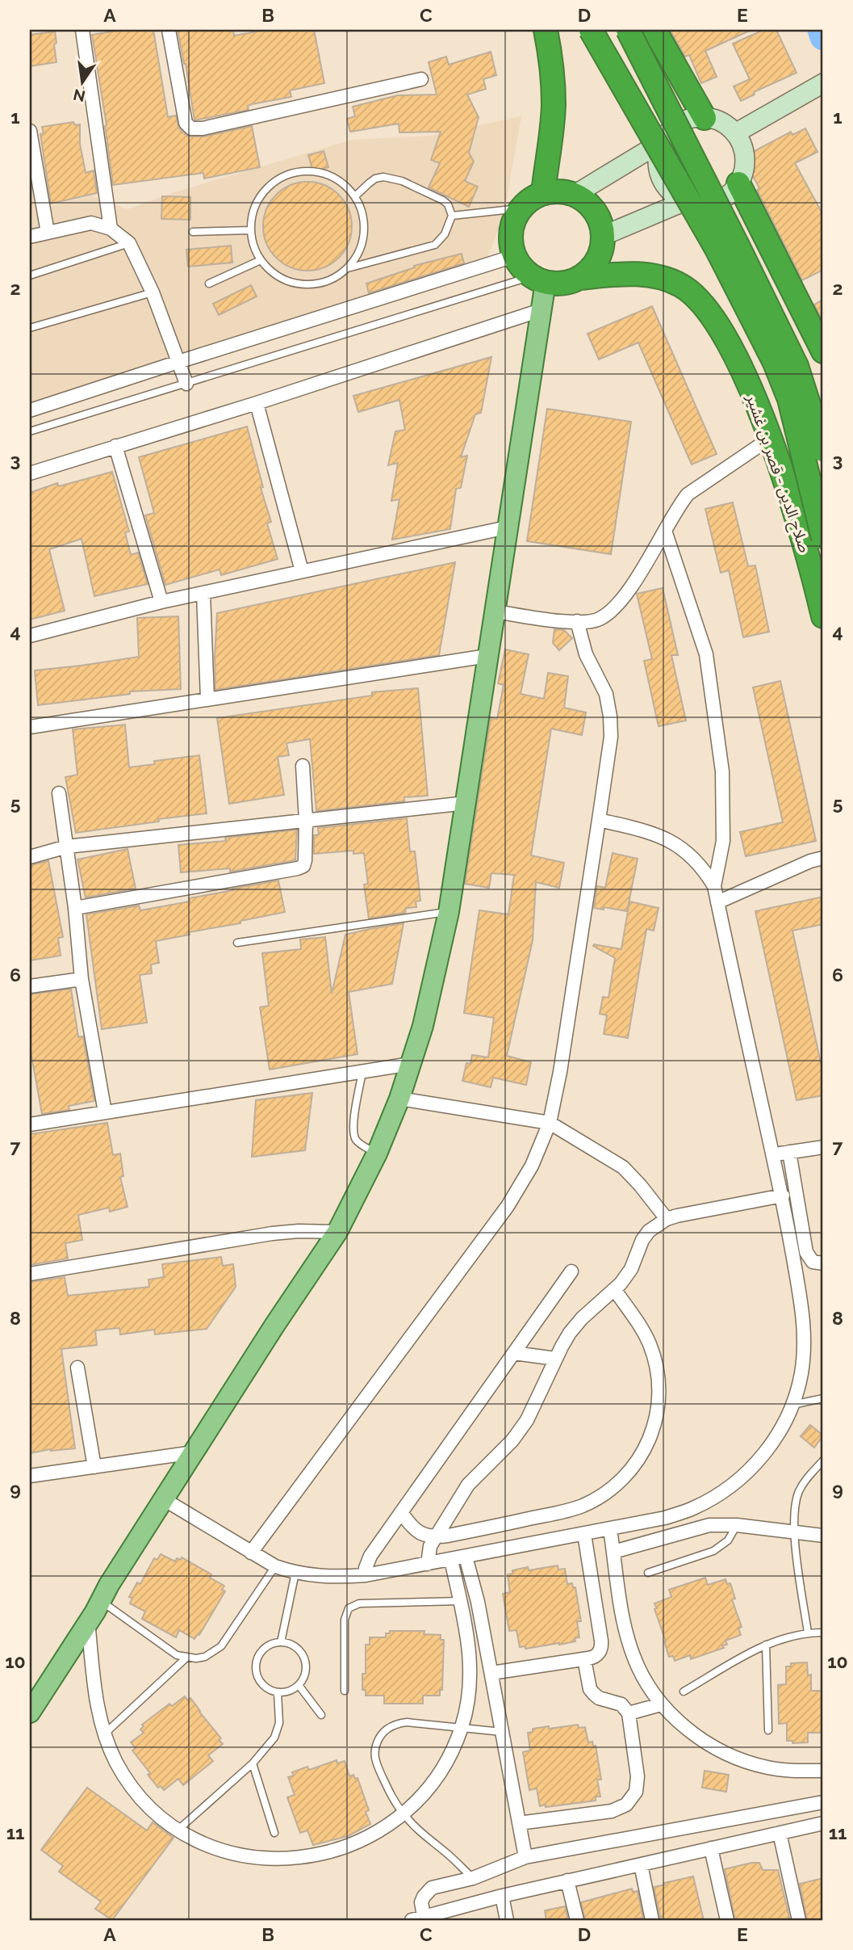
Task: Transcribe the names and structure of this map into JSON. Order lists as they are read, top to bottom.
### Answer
{
  "streets": {
    "highway": ["صلاح الدين - قصر بن غشير"]
  },
  "north": "bottom",
  "grid": {
    "columns": [
      "A",
      "B",
      "C",
      "D",
      "E"
    ],
    "rows": [
      "1",
      "2",
      "3",
      "4",
      "5",
      "6",
      "7",
      "8",
      "9",
      "10",
      "11"
    ]
  }
}
